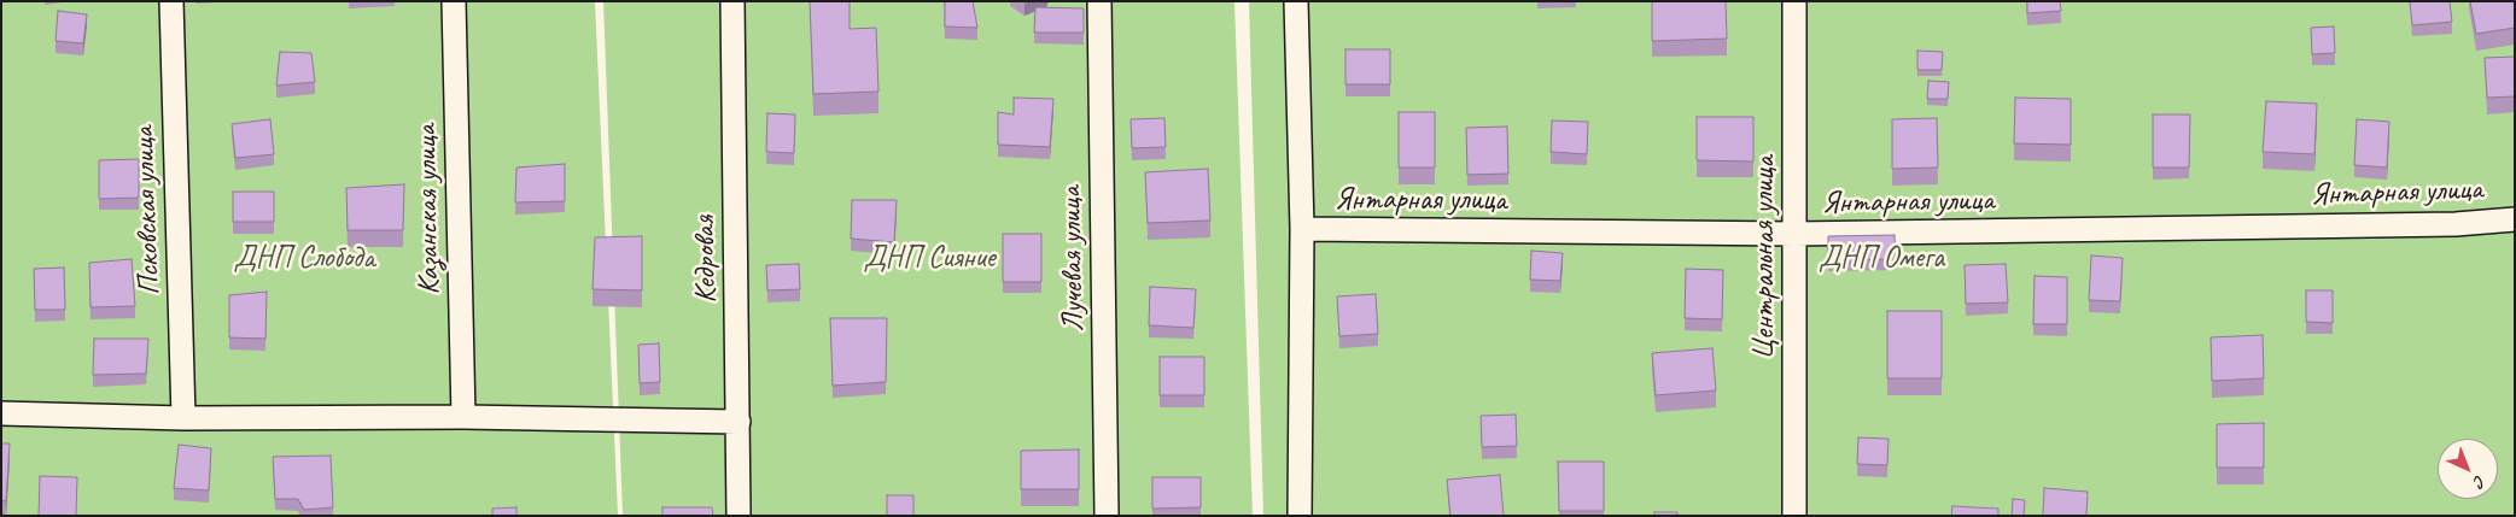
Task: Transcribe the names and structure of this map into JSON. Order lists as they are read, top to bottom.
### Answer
{
  "streets": {
    "street": [
      "Янтарная улица",
      "Казанская улица",
      "Псковская улица",
      "Центральная улица",
      "Кедровая",
      "Лучевая улица"
    ]
  },
  "crossings": [
    ["Янтарная улица", "Центральная улица"]
  ],
  "parks": ["ДНП Слобода", "ДНП Сияние", "ДНП Омега"],
  "north": "bottom right"
}
